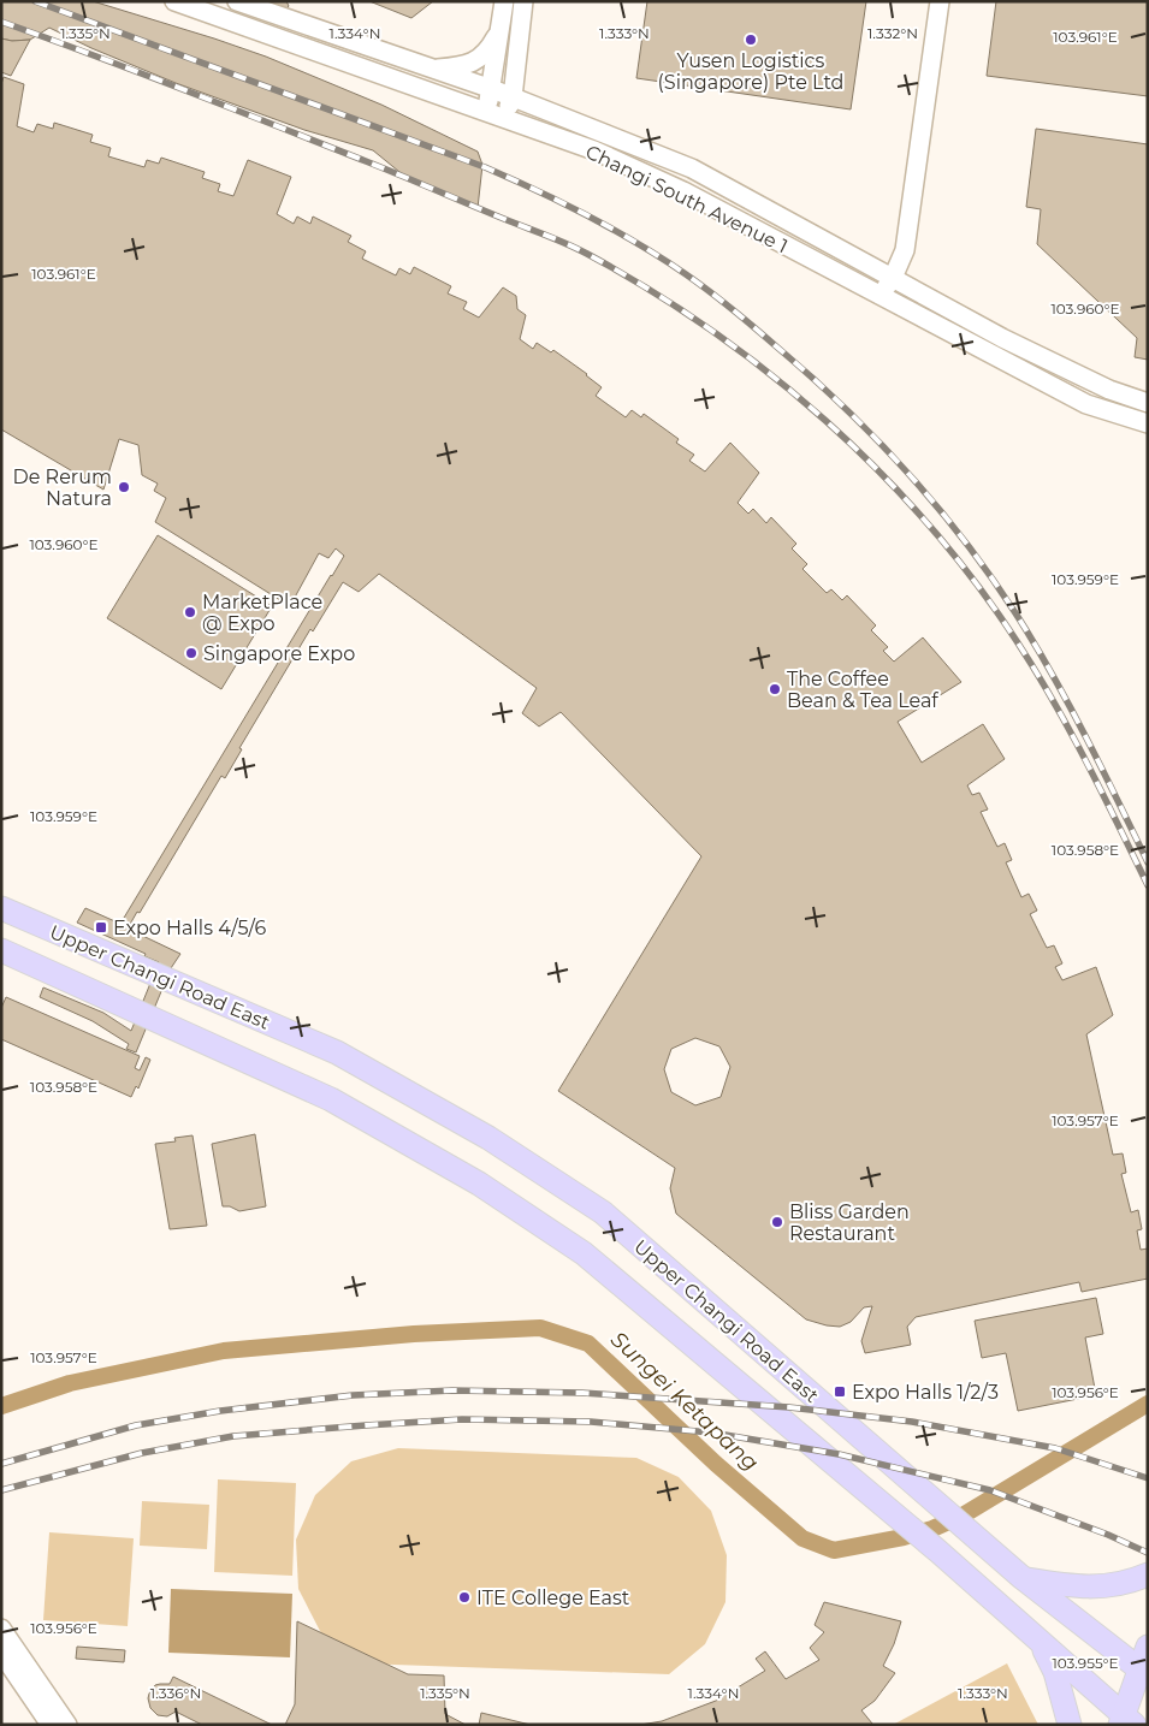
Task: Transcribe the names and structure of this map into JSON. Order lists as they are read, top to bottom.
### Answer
{
  "streets": {
    "main road": ["Upper Changi Road East"],
    "street": ["Changi South Avenue 1"]
  },
  "water": ["Sungei Ketapang"],
  "places": {
    "other": [
      "Yusen Logistics (Singapore) Pte Ltd",
      "De Rerum Natura",
      "MarketPlace @ Expo",
      "Singapore Expo",
      "The Coffee Bean & Tea Leaf",
      "Bliss Garden Restaurant",
      "ITE College East"
    ],
    "transit": ["Expo Halls 4/5/6", "Expo Halls 1/2/3"]
  },
  "coordinates": [
    "1.335°N",
    "1.334°N",
    "1.333°N",
    "1.332°N",
    "103.961°E",
    "103.960°E",
    "103.959°E",
    "103.958°E",
    "103.957°E",
    "103.956°E",
    "103.955°E",
    "1.336°N"
  ]
}
